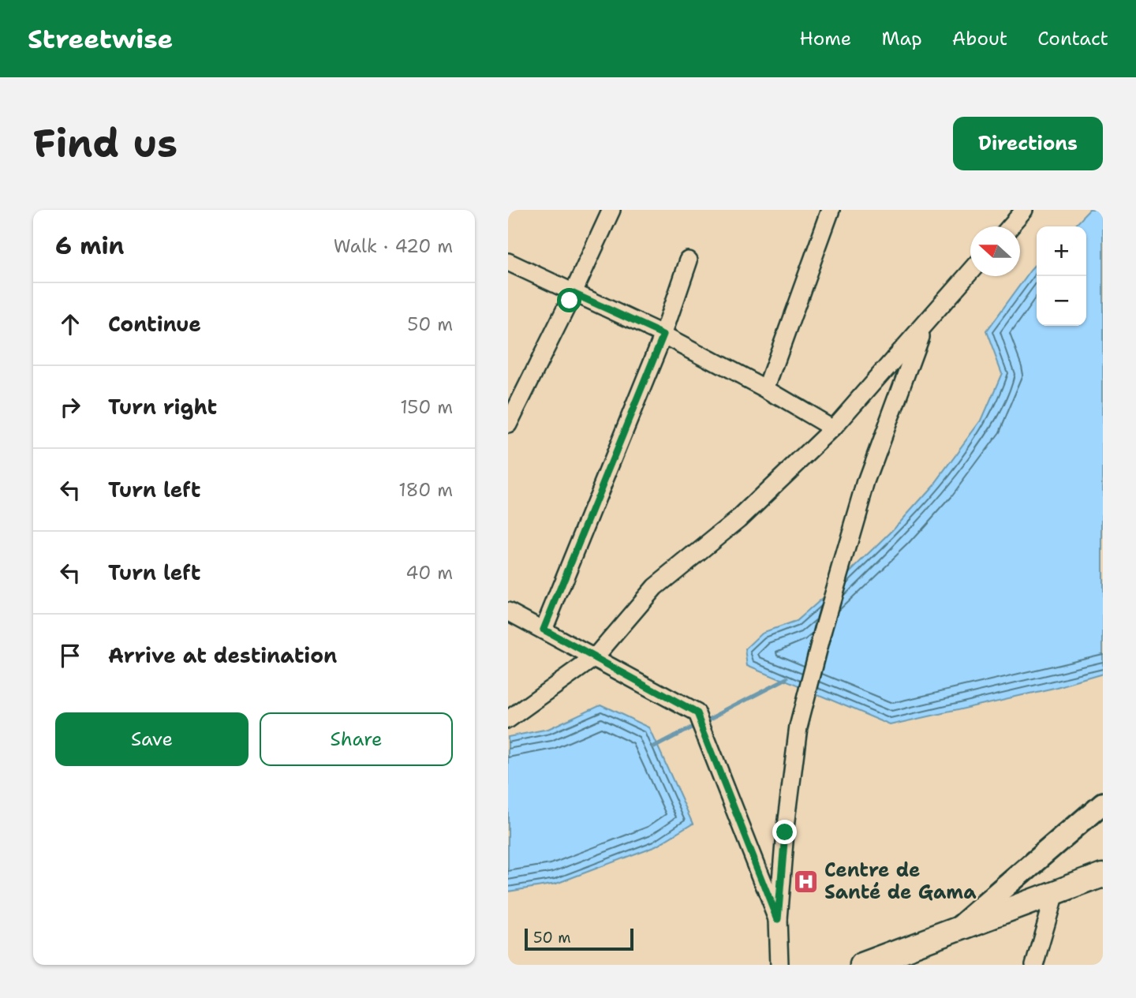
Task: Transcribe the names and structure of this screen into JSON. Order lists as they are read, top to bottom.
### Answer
{
  "places": {
    "hospital": ["Centre de Santé de Gama"]
  },
  "scale_bar": "50 m",
  "north": "left",
  "page": {
    "header": "Streetwise",
    "nav": [
      "Home",
      "Map",
      "About",
      "Contact"
    ],
    "buttons": [
      "Directions",
      ["Save", "Share"]
    ],
    "title": "Find us",
    "heading": ["6 min", "Walk · 420 m"],
    "map_buttons": ["+", "−"],
    "list": [
      ["Continue", "50 m"],
      ["Turn right", "150 m"],
      ["Turn left", "180 m"],
      ["Turn left", "40 m"],
      "Arrive at destination"
    ],
    "scale": "50 m"
  }
}
